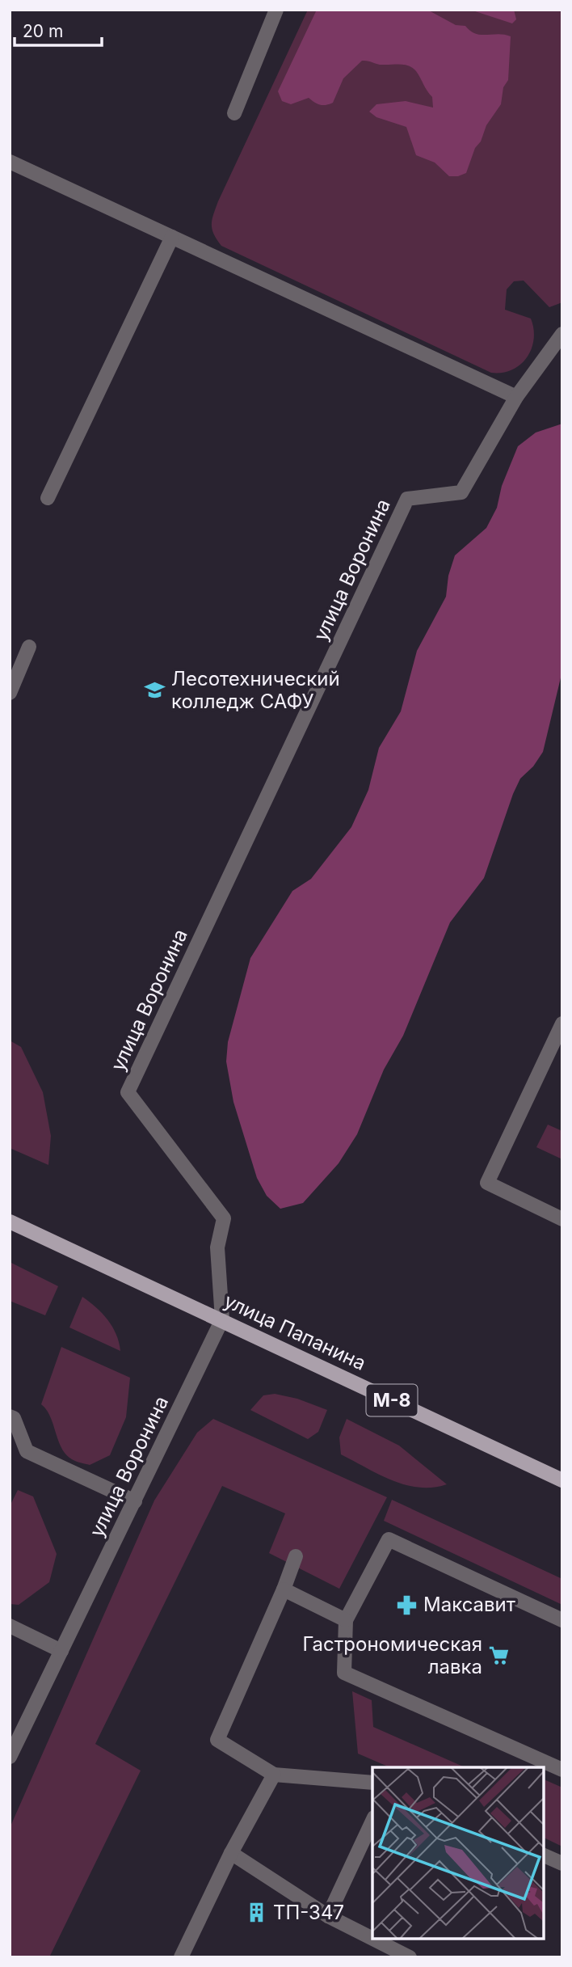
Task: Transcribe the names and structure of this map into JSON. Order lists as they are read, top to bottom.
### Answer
{
  "streets": {
    "main road": ["улица Папанина", "М-8"],
    "street": ["улица Воронина"]
  },
  "crossings": [
    ["улица Воронина", "улица Папанина"]
  ],
  "places": {
    "school or university": ["Лесотехнический колледж САФУ"],
    "pharmacy": ["Максавит"],
    "supermarket": ["Гастрономическая лавка"],
    "building": ["ТП-347"]
  },
  "scale_bar": "20 m"
}
